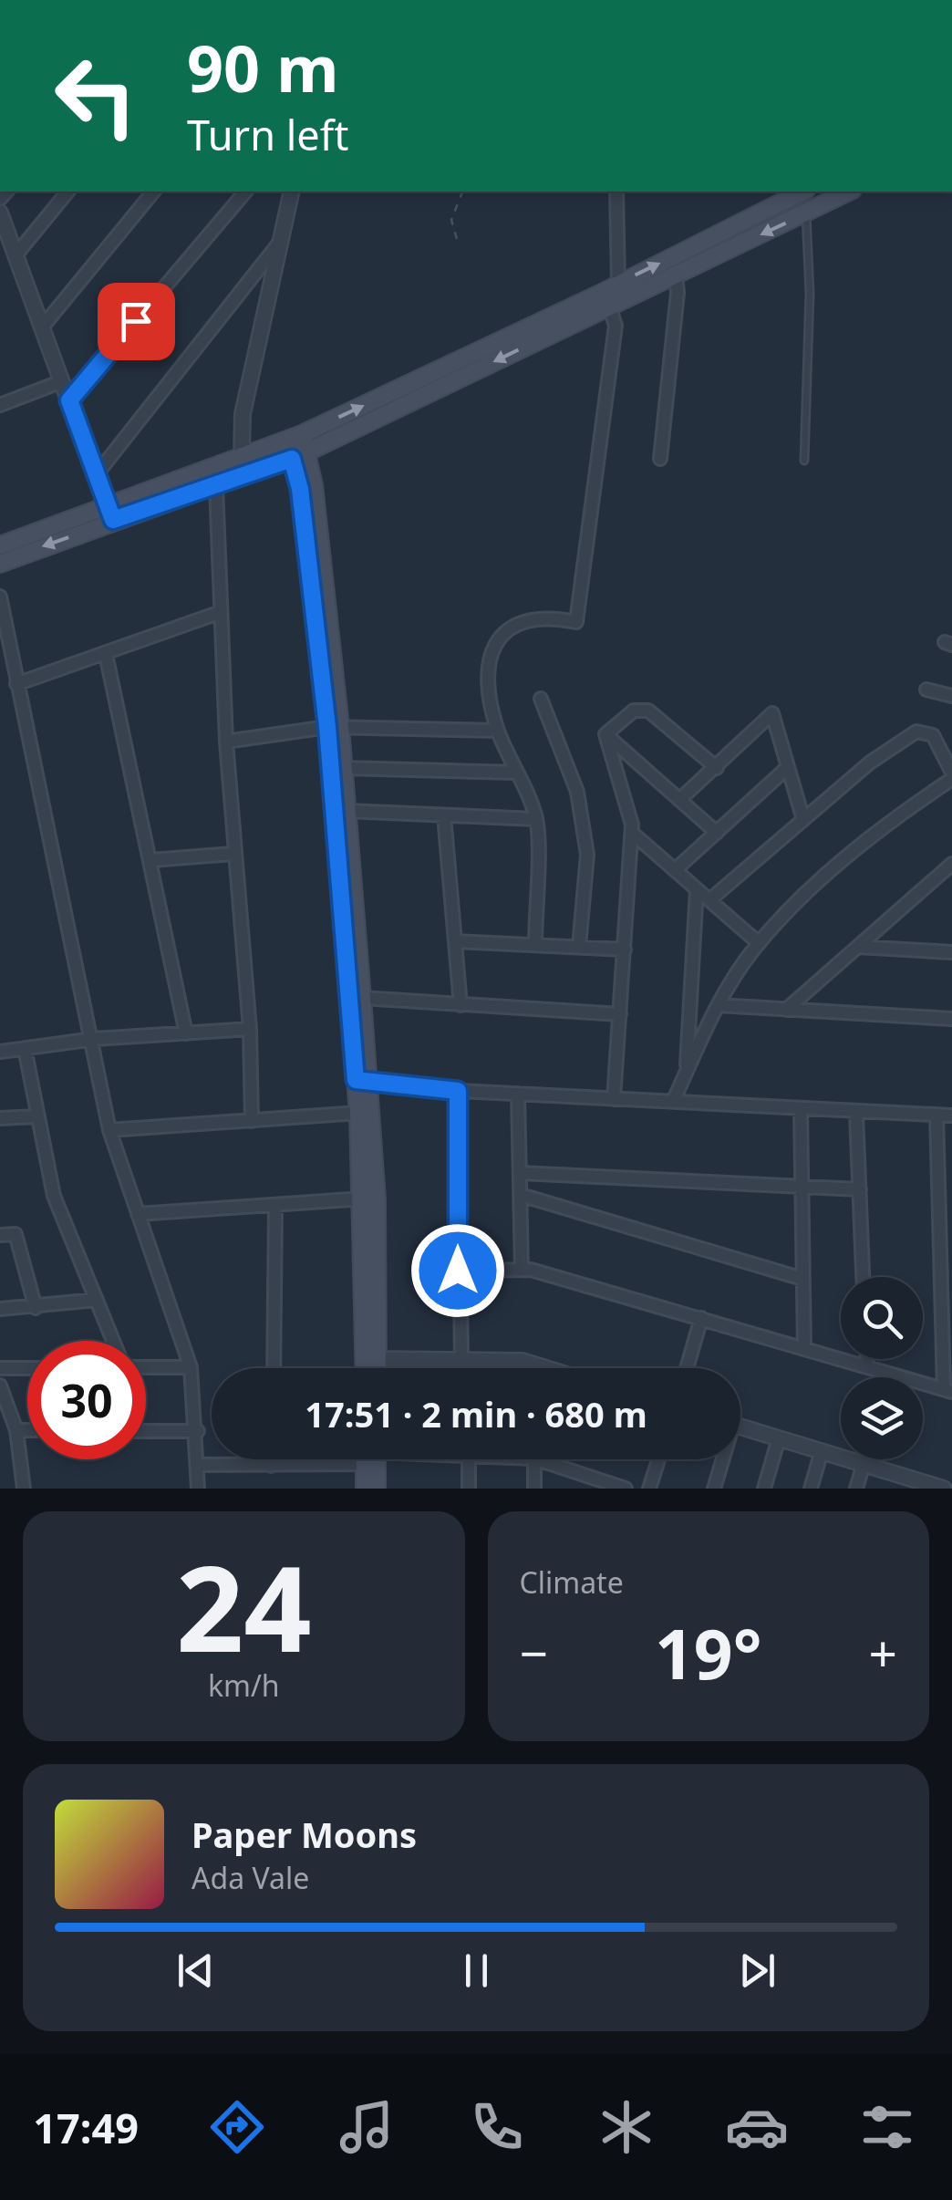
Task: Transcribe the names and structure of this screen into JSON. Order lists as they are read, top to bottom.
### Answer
{
  "page": {
    "turn": ["90 m", "Turn left"],
    "limit": "30",
    "trip": "17:51 · 2 min · 680 m",
    "tile": [
      ["24", "km/h"],
      "Climate"
    ],
    "heat": ["−", "19°", "+"],
    "song": ["Paper Moons", "Ada Vale"],
    "tabs": "17:49"
  }
}
